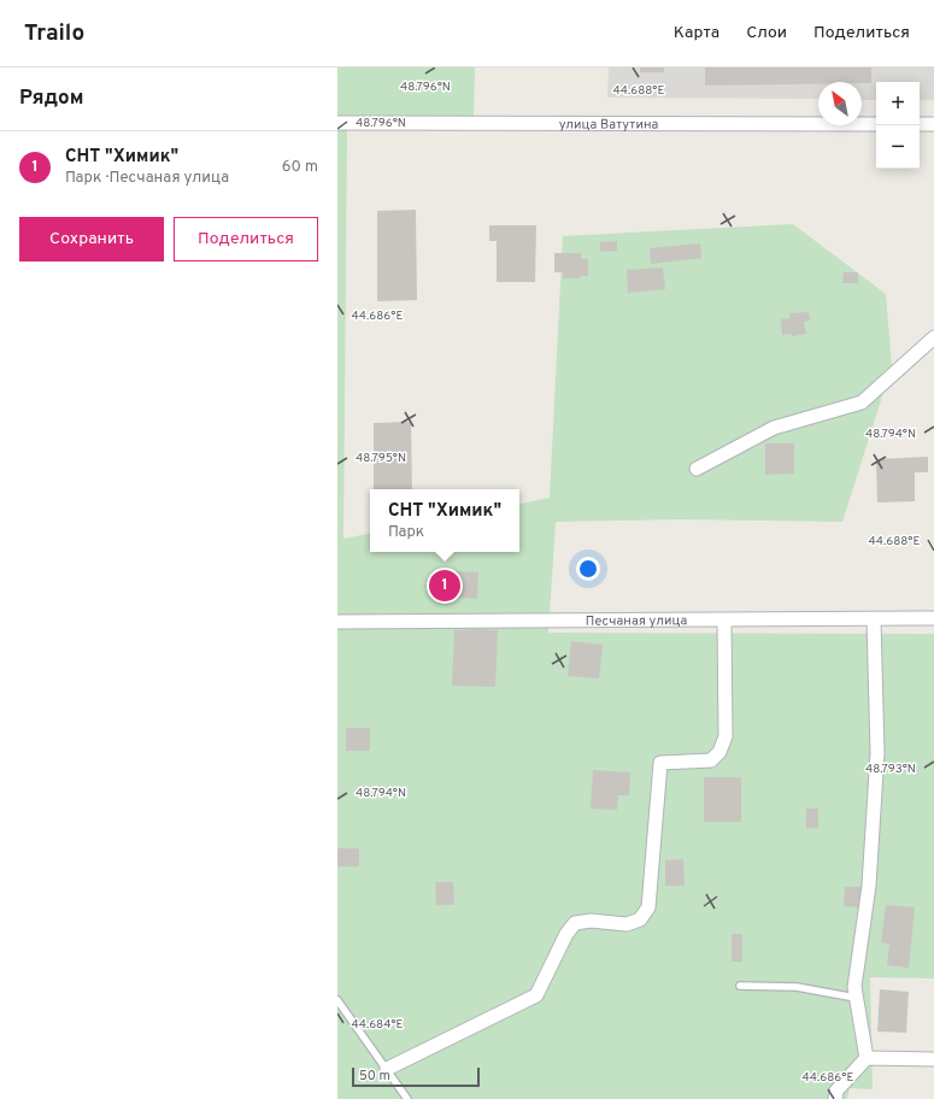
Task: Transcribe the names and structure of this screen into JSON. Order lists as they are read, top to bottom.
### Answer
{
  "streets": {
    "street": ["улица Ватутина", "Песчаная улица"]
  },
  "scale_bar": "50 m",
  "north": "top left",
  "page": {
    "header": "Trailo",
    "nav": ["Карта", "Слои", "Поделиться"],
    "heading": "Рядом",
    "map_buttons": ["+", "−"],
    "list": [
      {
        "mark": "1",
        "name": "СНТ \"Химик\"",
        "note": "Парк · Песчаная улица",
        "value": "60 m"
      }
    ],
    "buttons": ["Сохранить", "Поделиться"],
    "popup": ["СНТ \"Химик\"", "Парк"],
    "pins": "1",
    "scale": "50 m"
  },
  "coordinates": [
    "48.796°N",
    "44.688°E",
    "44.686°E",
    "48.794°N",
    "48.795°N",
    "48.793°N",
    "44.684°E"
  ]
}
